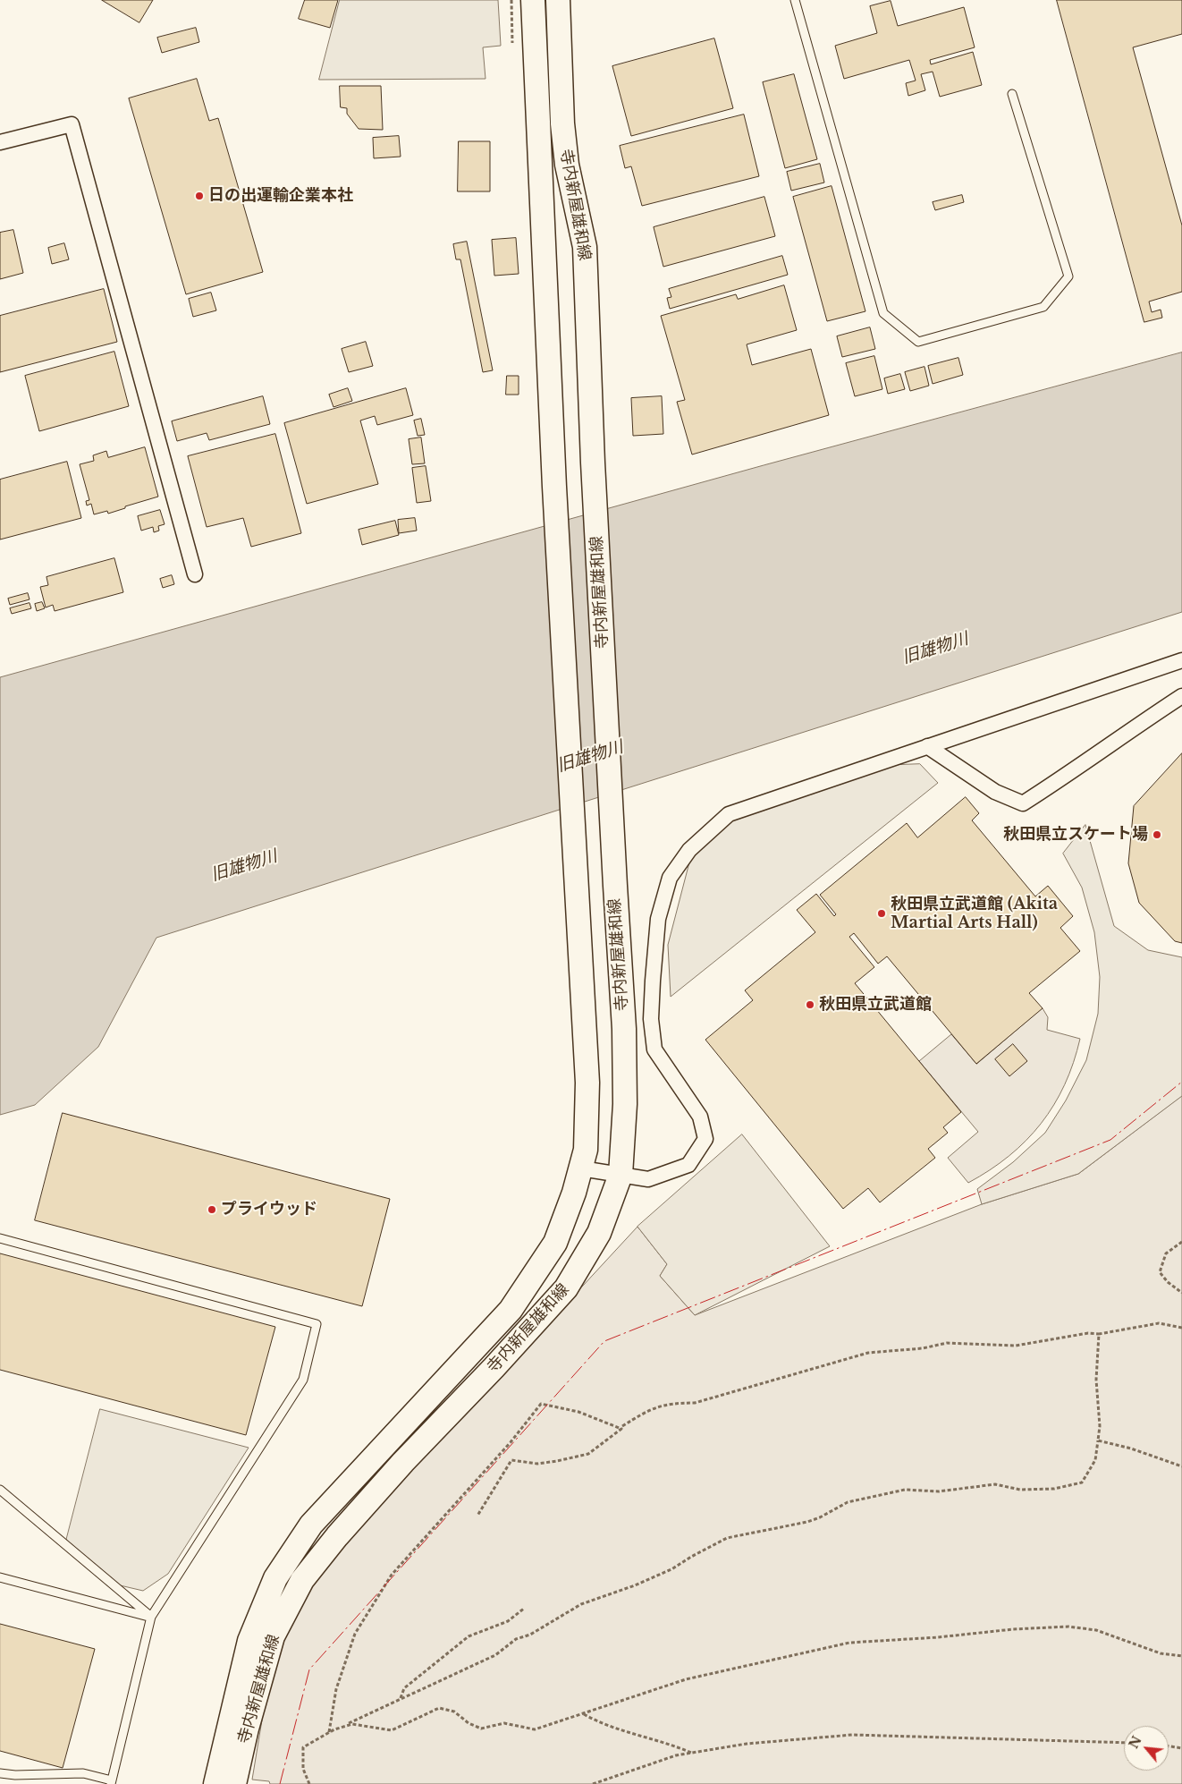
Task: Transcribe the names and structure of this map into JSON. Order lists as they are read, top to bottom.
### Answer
{
  "streets": {
    "main road": ["寺内新屋雄和線"]
  },
  "water": ["旧雄物川"],
  "places": [
    "日の出運輸企業本社",
    "秋田県立スケート場",
    "秋田県立武道館 (Akita Martial Arts Hall)",
    "秋田県立武道館",
    "プライウッド"
  ],
  "north": "top left"
}
